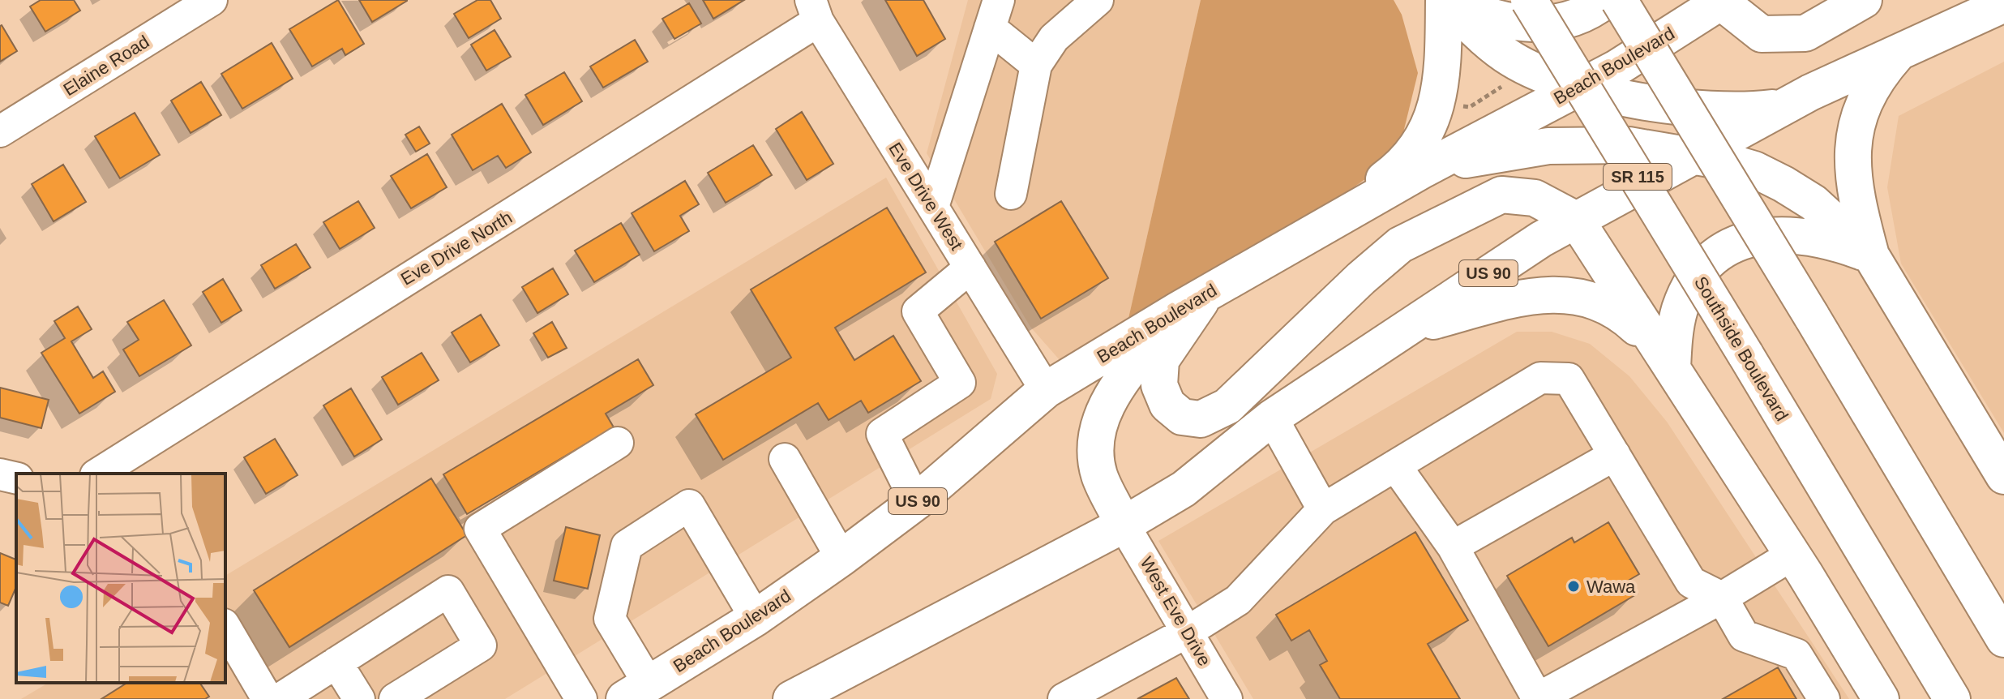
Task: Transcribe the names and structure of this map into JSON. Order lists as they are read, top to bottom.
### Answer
{
  "streets": {
    "highway": [
      "Beach Boulevard",
      "SR 115",
      "US 90",
      "Southside Boulevard"
    ],
    "street": [
      "Elaine Road",
      "Eve Drive West",
      "Eve Drive North",
      "West Eve Drive"
    ]
  },
  "crossings": [
    ["Beach Boulevard", "Eve Drive West"],
    ["Eve Drive West", "Eve Drive North"],
    ["US 90", "West Eve Drive"]
  ],
  "places": ["Wawa"]
}
